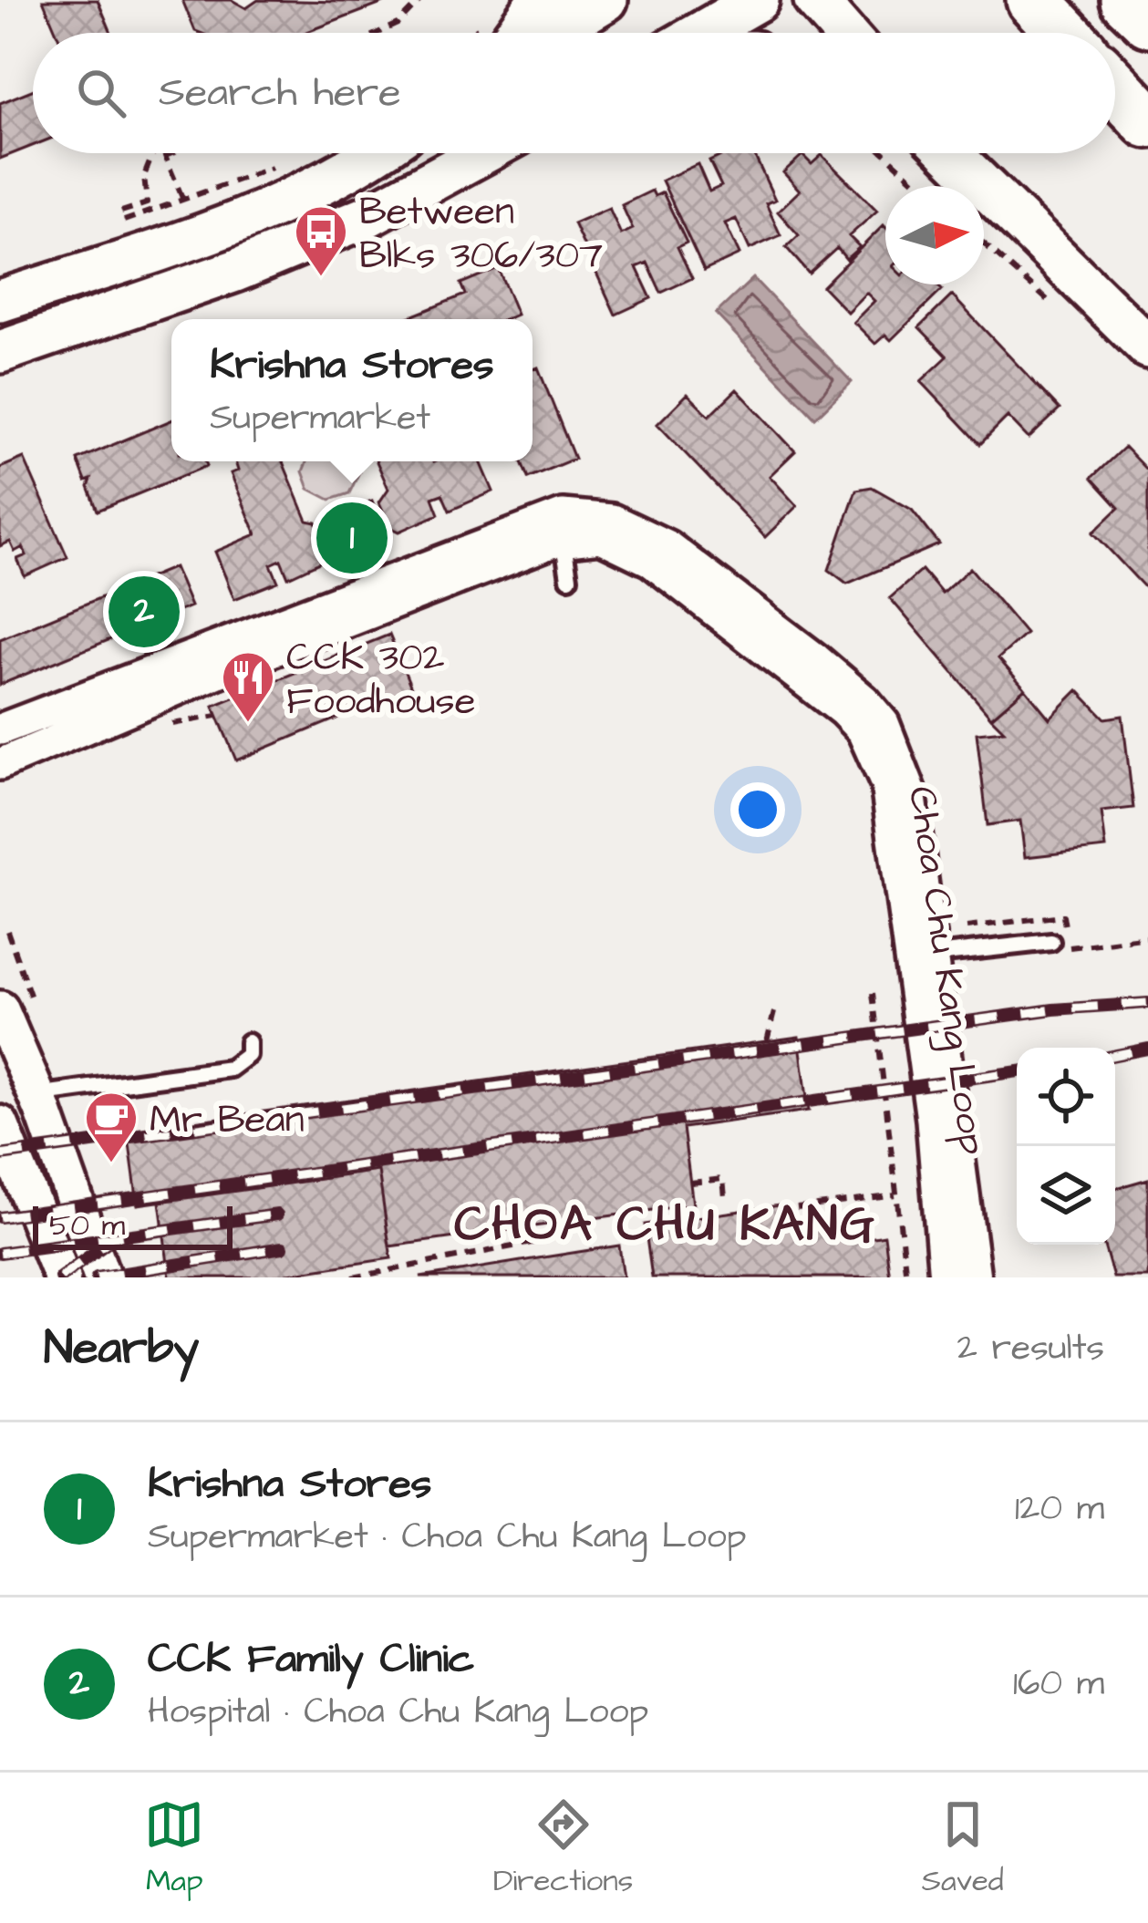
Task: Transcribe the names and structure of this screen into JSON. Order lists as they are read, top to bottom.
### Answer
{
  "streets": {
    "street": ["Choa Chu Kang Loop"]
  },
  "districts": ["CHOA CHU KANG"],
  "places": {
    "bus stop": ["Between Blks 306/307"],
    "restaurant": ["CCK 302 Foodhouse"],
    "cafe": ["Mr Bean"]
  },
  "scale_bar": "50 m",
  "north": "right",
  "page": {
    "search": "Search here",
    "popup": ["Krishna Stores", "Supermarket"],
    "pins": ["1", "2"],
    "scale": "50 m",
    "heading": ["Nearby", "2 results"],
    "list": [
      {
        "mark": "1",
        "name": "Krishna Stores",
        "note": "Supermarket · Choa Chu Kang Loop",
        "value": "120 m"
      },
      {
        "mark": "2",
        "name": "CCK Family Clinic",
        "note": "Hospital · Choa Chu Kang Loop",
        "value": "160 m"
      }
    ],
    "nav": ["Map", "Directions", "Saved"]
  }
}
